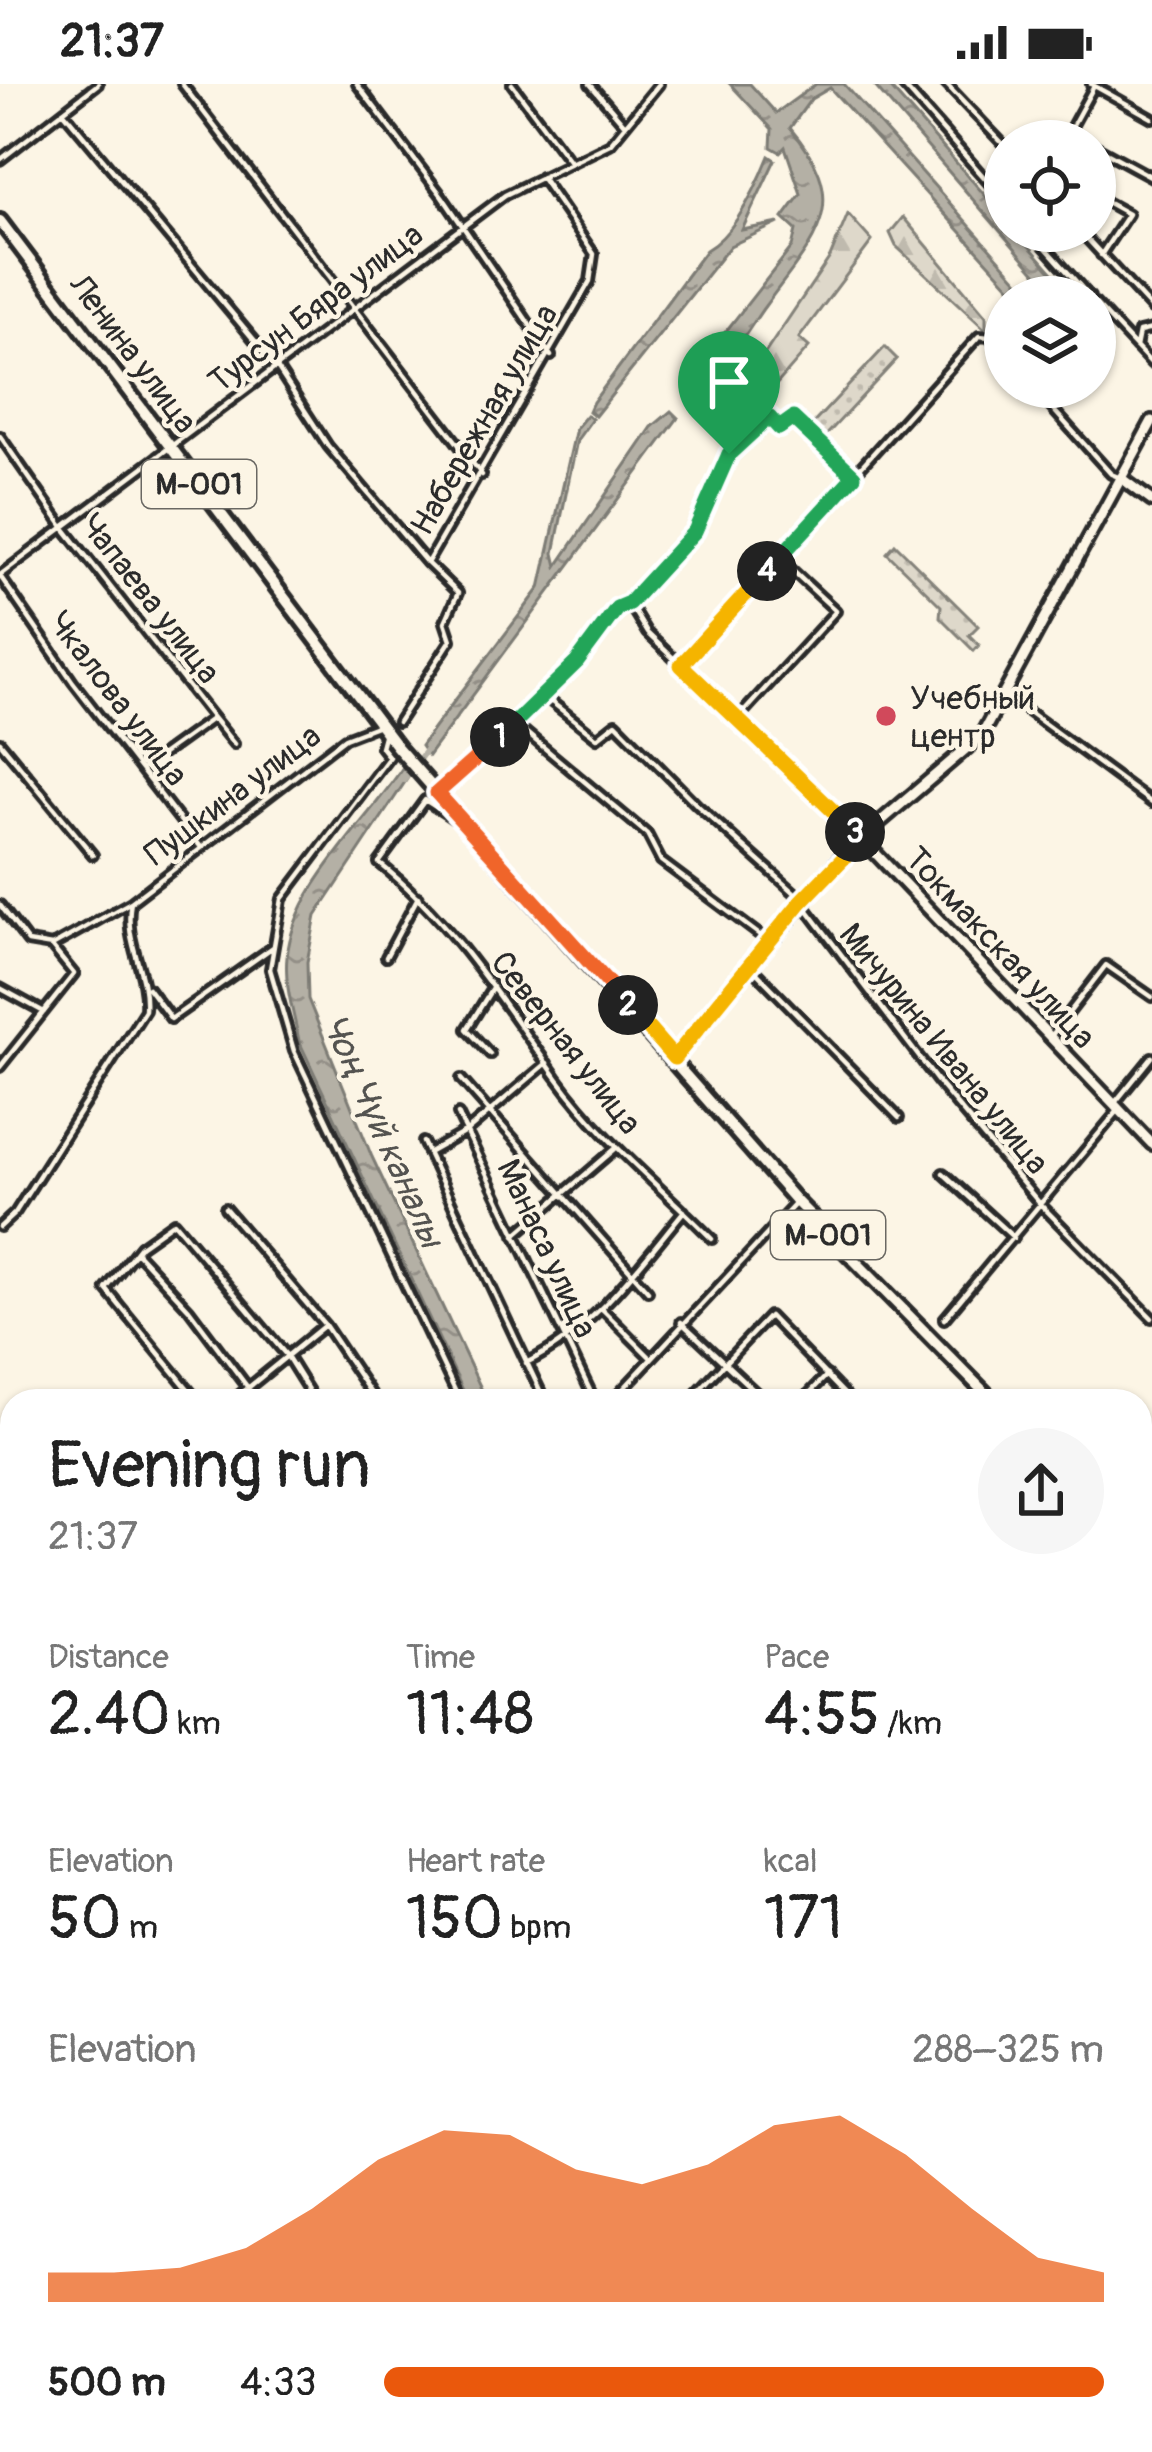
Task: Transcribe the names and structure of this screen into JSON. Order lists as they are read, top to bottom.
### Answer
{
  "streets": {
    "main road": ["Ленина улица", "М-001", "Токмакская улица"],
    "street": [
      "Турсун Бяра улица",
      "Набережная улица",
      "Чапаева улица",
      "Чкалова улица",
      "Пушкина улица",
      "Северная улица",
      "Мичурина Ивана улица",
      "Манаса улица"
    ]
  },
  "crossings": [
    ["Турсун Бяра улица", "Ленина улица"],
    ["Турсун Бяра улица", "Набережная улица"],
    ["Турсун Бяра улица", "Чапаева улица"],
    ["Турсун Бяра улица", "Чкалова улица"],
    ["Ленина улица", "М-001"],
    ["Ленина улица", "Пушкина улица"],
    ["М-001", "Северная улица"],
    ["Чапаева улица", "Чкалова улица"],
    ["Чкалова улица", "Пушкина улица"]
  ],
  "water": ["Чоң Чүй каналы"],
  "places": ["Учебный центр"],
  "page": {
    "status": "21:37",
    "pins": [
      "4",
      "1",
      "3",
      "2"
    ],
    "heading": ["Evening run", "21:37"],
    "stats": [
      ["Distance", "2.40 km"],
      ["Time", "11:48"],
      ["Pace", "4:55 /km"],
      ["Elevation", "50 m"],
      ["Heart rate", "150 bpm"],
      ["kcal", "171"]
    ],
    "chart": ["Elevation", "288–325 m"],
    "list": [
      {
        "name": "500 m",
        "note": "4:33"
      }
    ]
  }
}
